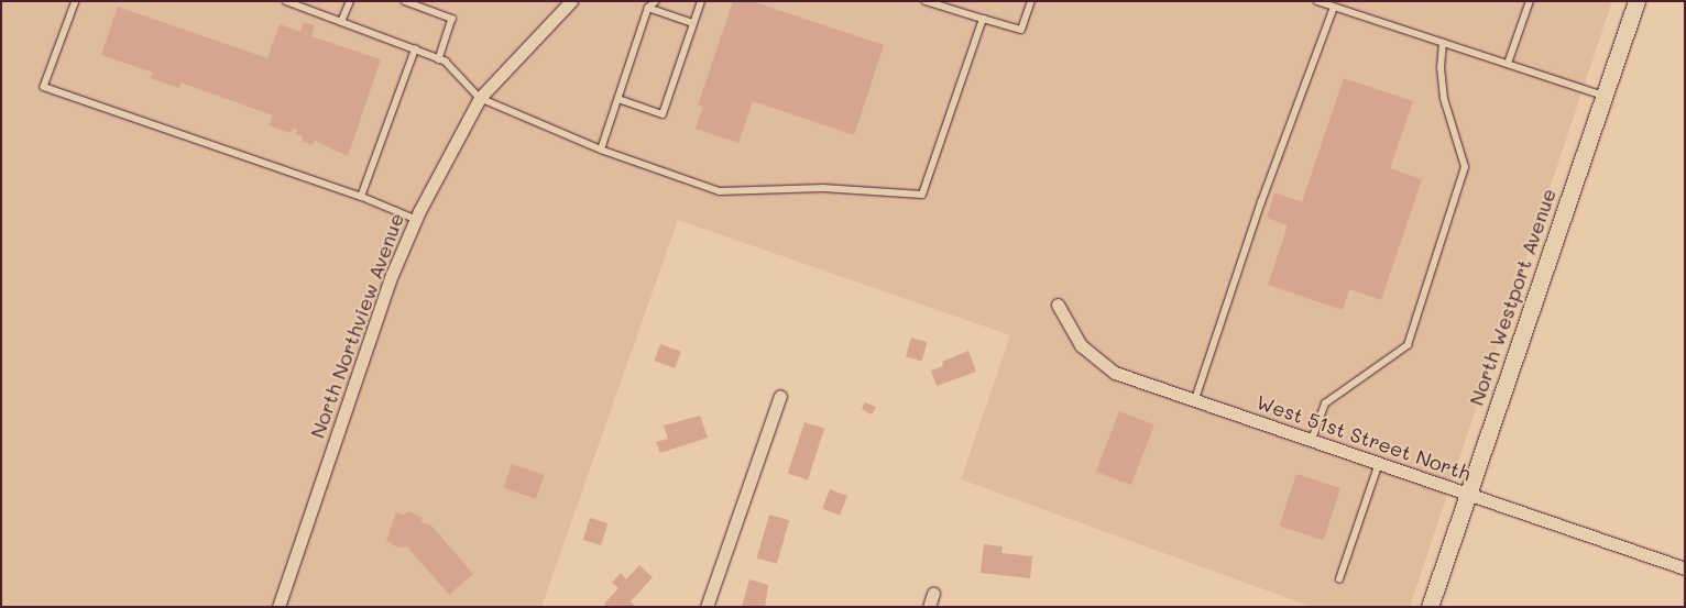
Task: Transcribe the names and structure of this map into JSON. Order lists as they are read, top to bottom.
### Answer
{
  "streets": {
    "main road": ["North Westport Avenue"],
    "street": ["North Northview Avenue", "West 51st Street North"]
  },
  "crossings": [
    ["North Westport Avenue", "West 51st Street North"]
  ]
}
